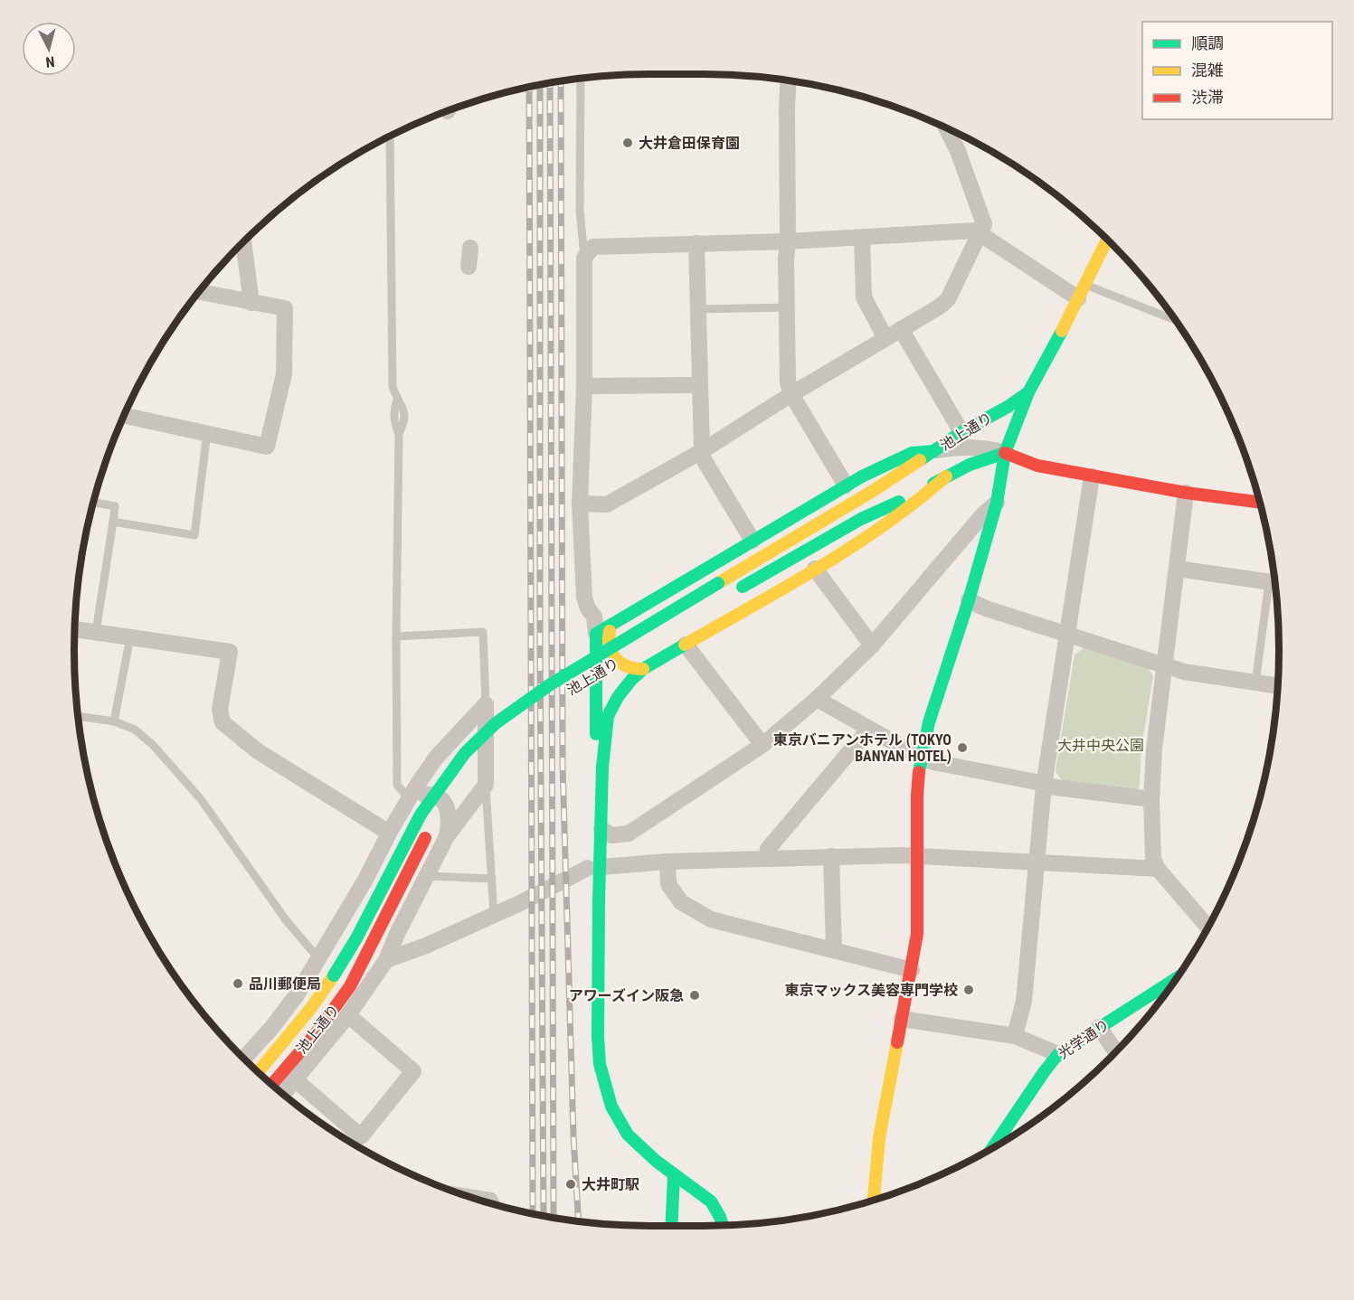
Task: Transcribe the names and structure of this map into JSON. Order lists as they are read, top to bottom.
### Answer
{
  "streets": {
    "main road": ["池上通り", "光学通り"]
  },
  "parks": ["大井中央公園"],
  "places": [
    "大井倉田保育園",
    "東京バニアンホテル (TOKYO BANYAN HOTEL)",
    "品川郵便局",
    "東京マックス美容専門学校",
    "アワーズイン阪急",
    "大井町駅"
  ],
  "legend": ["順調", "混雑", "渋滞"],
  "north": "bottom"
}
